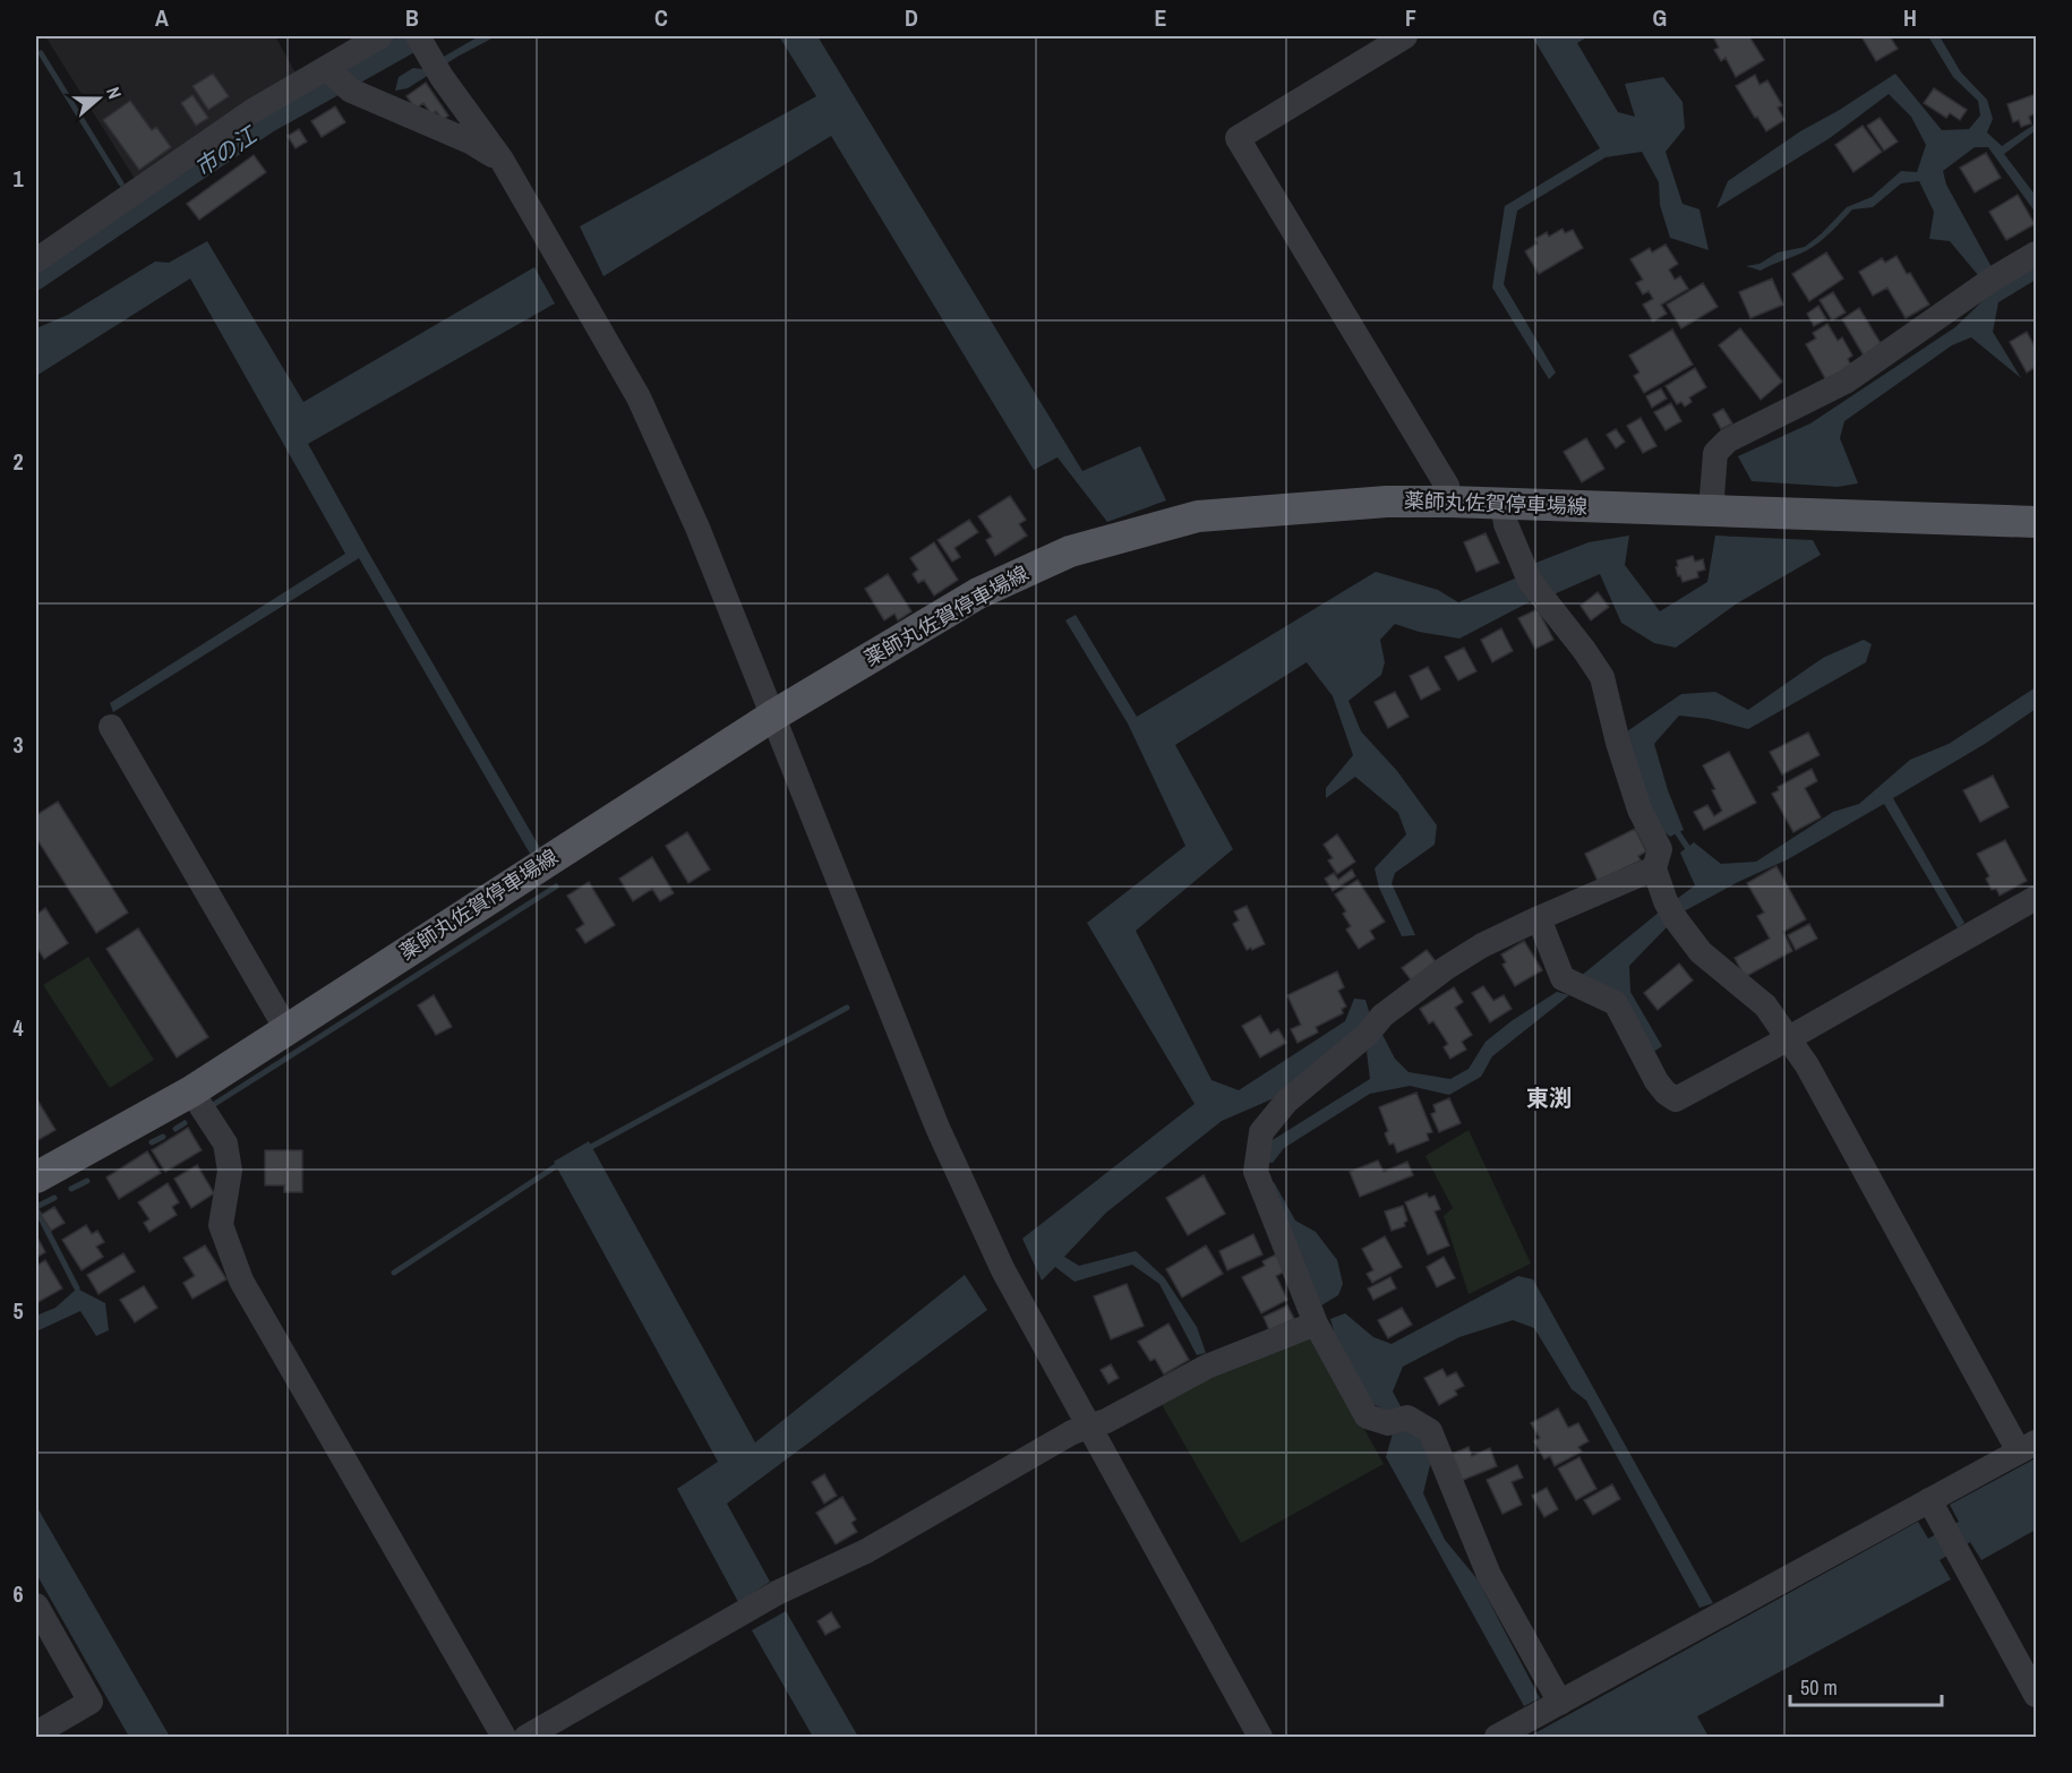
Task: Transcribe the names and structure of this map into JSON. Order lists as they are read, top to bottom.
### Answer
{
  "streets": {
    "main road": ["薬師丸佐賀停車場線"]
  },
  "districts": ["東渕"],
  "water": ["市の江"],
  "scale_bar": "50 m",
  "north": "right",
  "grid": {
    "columns": [
      "A",
      "B",
      "C",
      "D",
      "E",
      "F",
      "G",
      "H"
    ],
    "rows": [
      "1",
      "2",
      "3",
      "4",
      "5",
      "6"
    ]
  }
}
